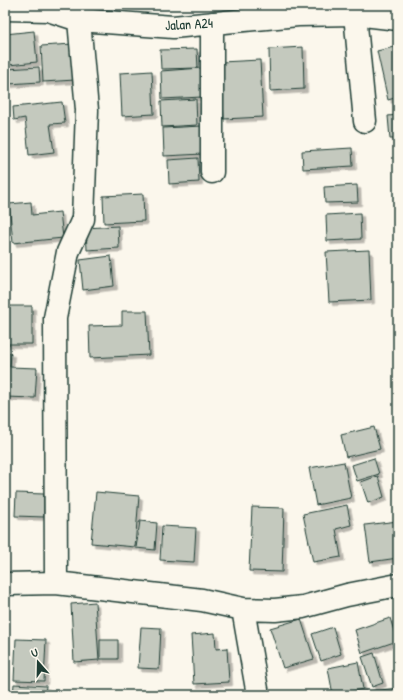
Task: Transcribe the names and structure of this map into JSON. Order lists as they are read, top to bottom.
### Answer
{
  "streets": {
    "street": ["Jalan A24"]
  },
  "north": "top"
}
